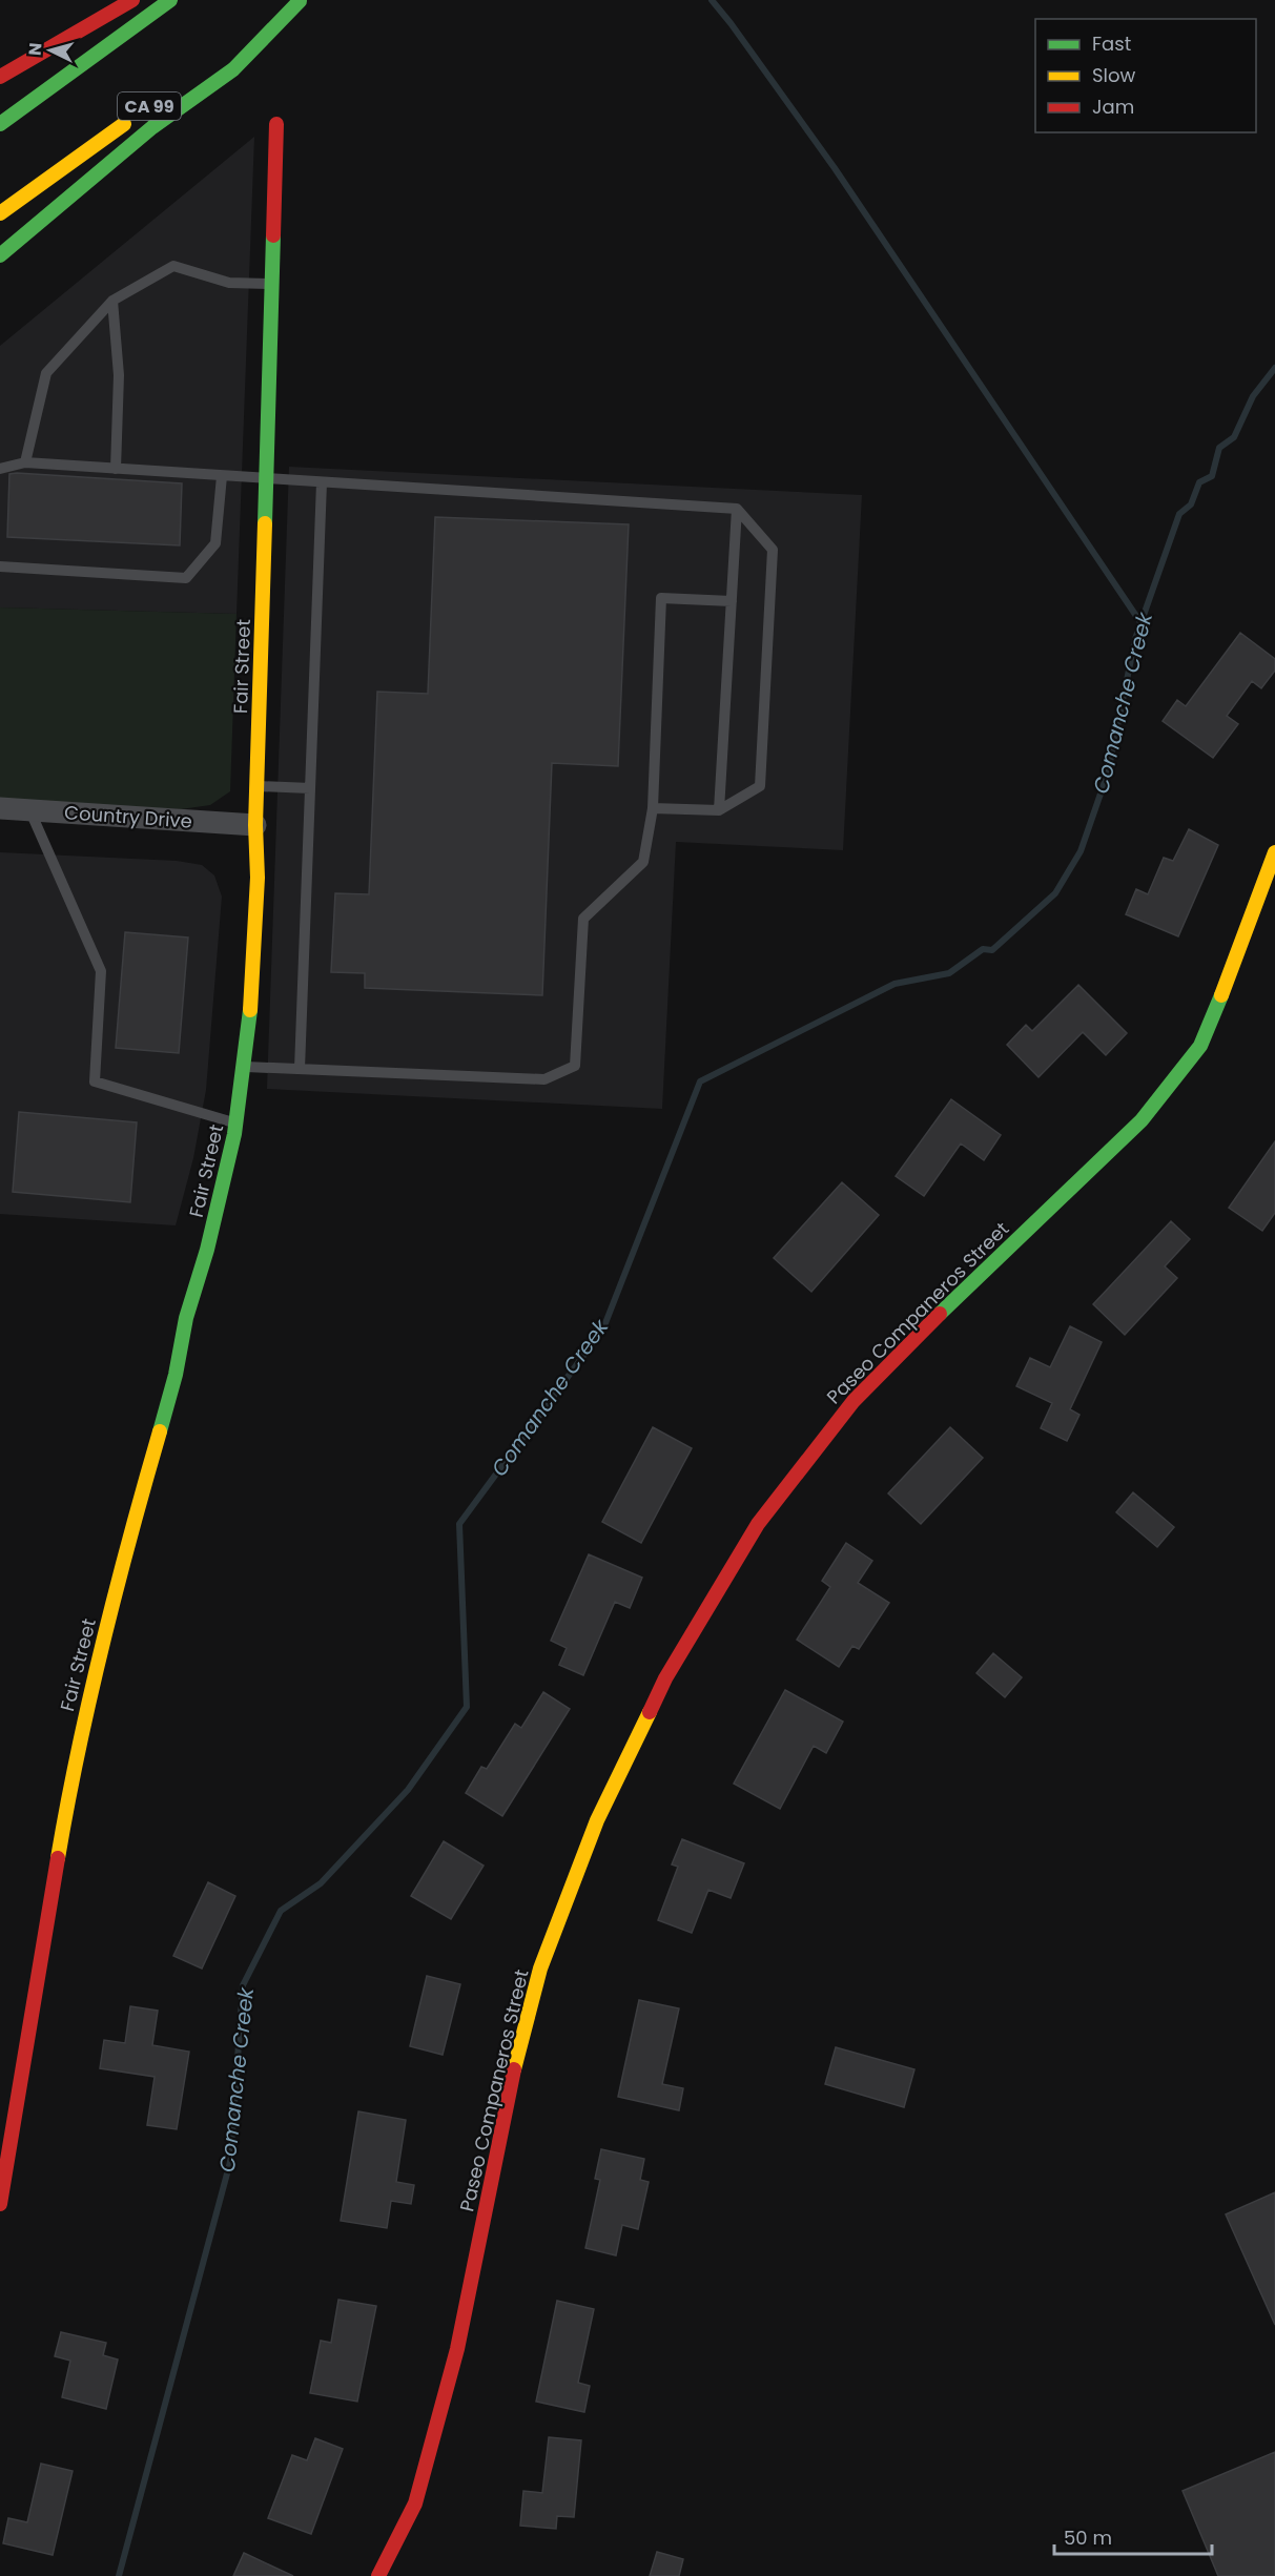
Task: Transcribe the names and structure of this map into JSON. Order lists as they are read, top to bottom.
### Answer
{
  "streets": {
    "main road": ["CA 99", "Fair Street", "Paseo Companeros Street"],
    "street": ["Country Drive"]
  },
  "crossings": [
    ["Fair Street", "Country Drive"]
  ],
  "water": ["Comanche Creek"],
  "legend": ["Fast", "Slow", "Jam"],
  "scale_bar": "50 m",
  "north": "left"
}
